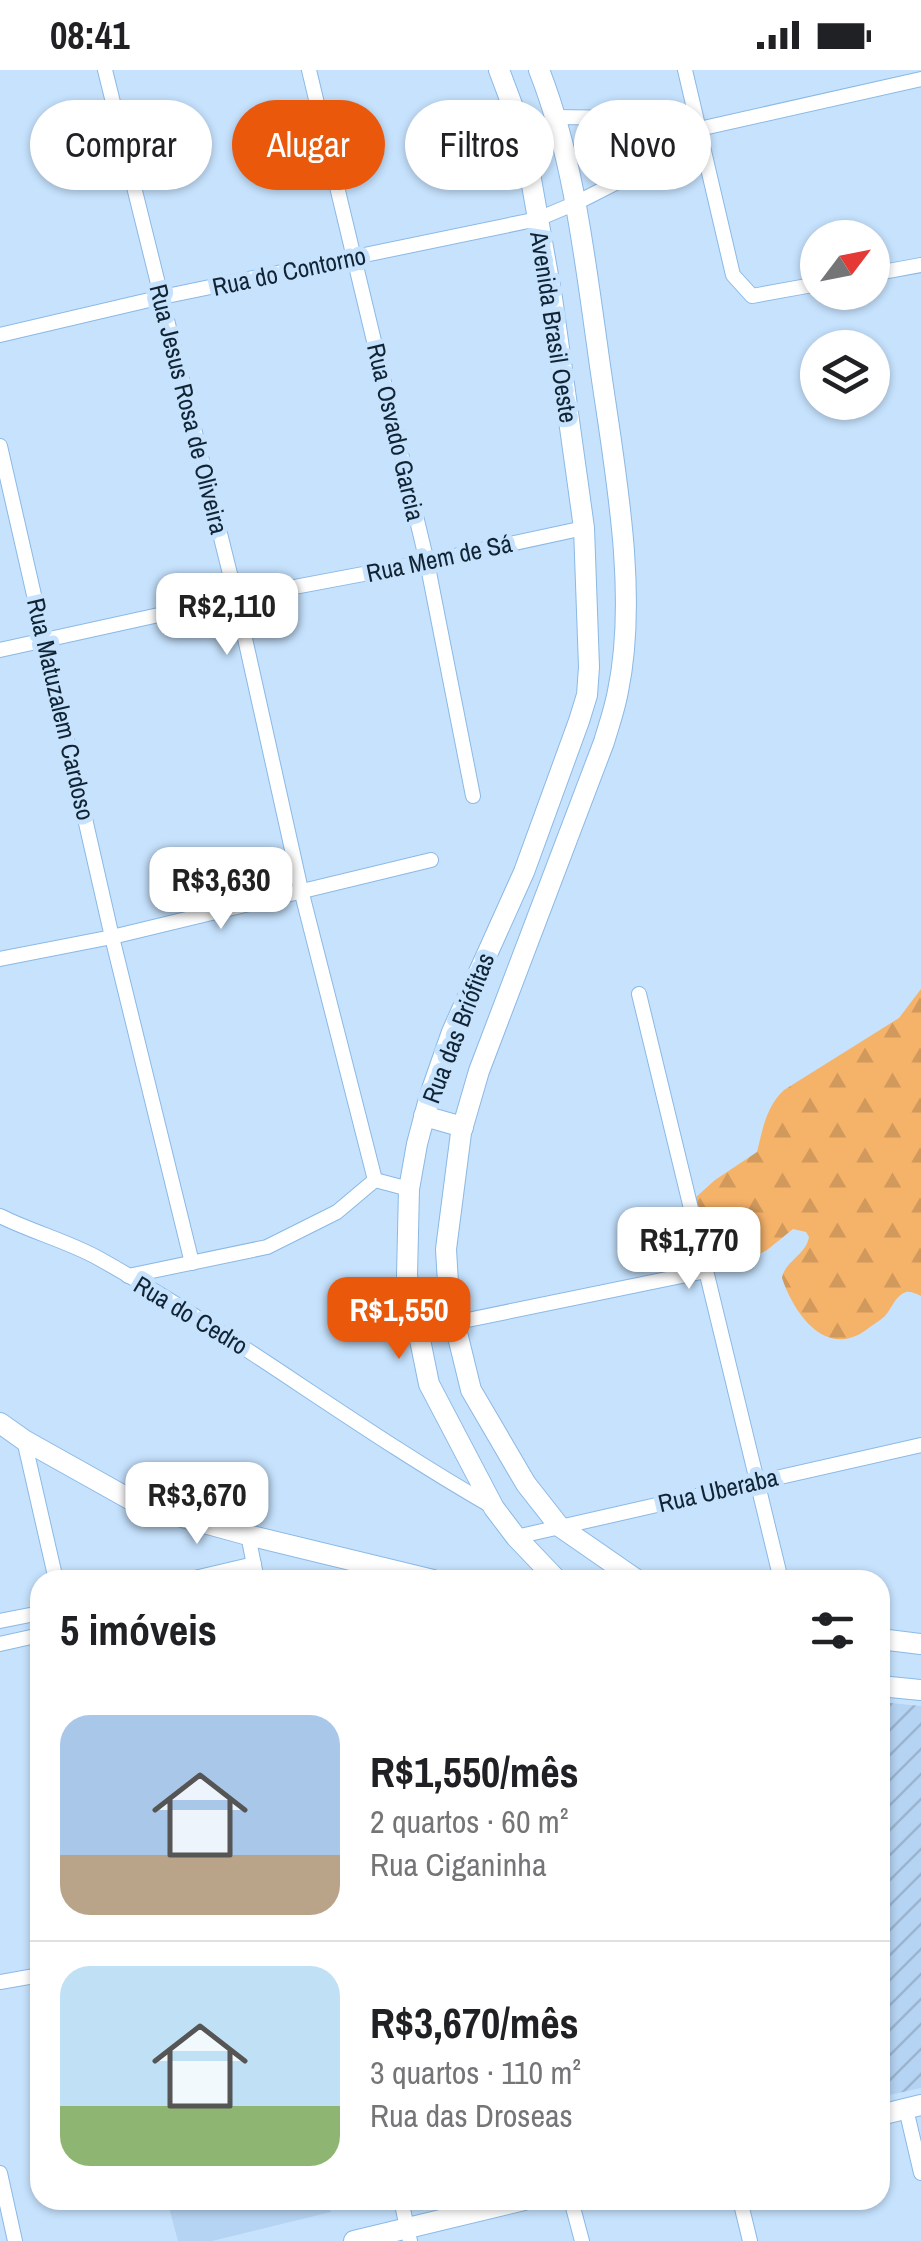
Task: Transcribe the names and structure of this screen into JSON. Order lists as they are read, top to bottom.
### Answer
{
  "streets": {
    "street": [
      "Rua do Contorno",
      "Avenida Brasil Oeste",
      "Rua Jesus Rosa de Oliveira",
      "Rua Osvado Garcia",
      "Rua Mem de Sá",
      "Rua Matuzalem Cardoso",
      "Rua das Briófitas",
      "Rua do Cedro",
      "Rua Uberaba"
    ]
  },
  "crossings": [
    ["Rua do Contorno", "Avenida Brasil Oeste"],
    ["Rua do Contorno", "Rua Jesus Rosa de Oliveira"],
    ["Rua do Contorno", "Rua Osvado Garcia"],
    ["Avenida Brasil Oeste", "Rua Mem de Sá"],
    ["Avenida Brasil Oeste", "Rua das Briófitas"],
    ["Rua Jesus Rosa de Oliveira", "Rua Mem de Sá"],
    ["Rua Osvado Garcia", "Rua Mem de Sá"],
    ["Rua Mem de Sá", "Rua Matuzalem Cardoso"],
    ["Rua das Briófitas", "Rua do Cedro"],
    ["Rua das Briófitas", "Rua Uberaba"],
    ["Rua do Cedro", "Rua Uberaba"]
  ],
  "north": "top right",
  "page": {
    "status": "08:41",
    "chip": [
      "Comprar",
      "Alugar",
      "Filtros",
      "Novo"
    ],
    "price": [
      "R$2,110",
      "R$3,630",
      "R$1,770",
      "R$1,550",
      "R$3,670"
    ],
    "heading": "5 imóveis",
    "list": [
      {
        "name": "R$1,550/mês",
        "note": "2 quartos · 60 m² · Rua Ciganinha"
      },
      {
        "name": "R$3,670/mês",
        "note": "3 quartos · 110 m² · Rua das Droseas"
      }
    ]
  }
}
